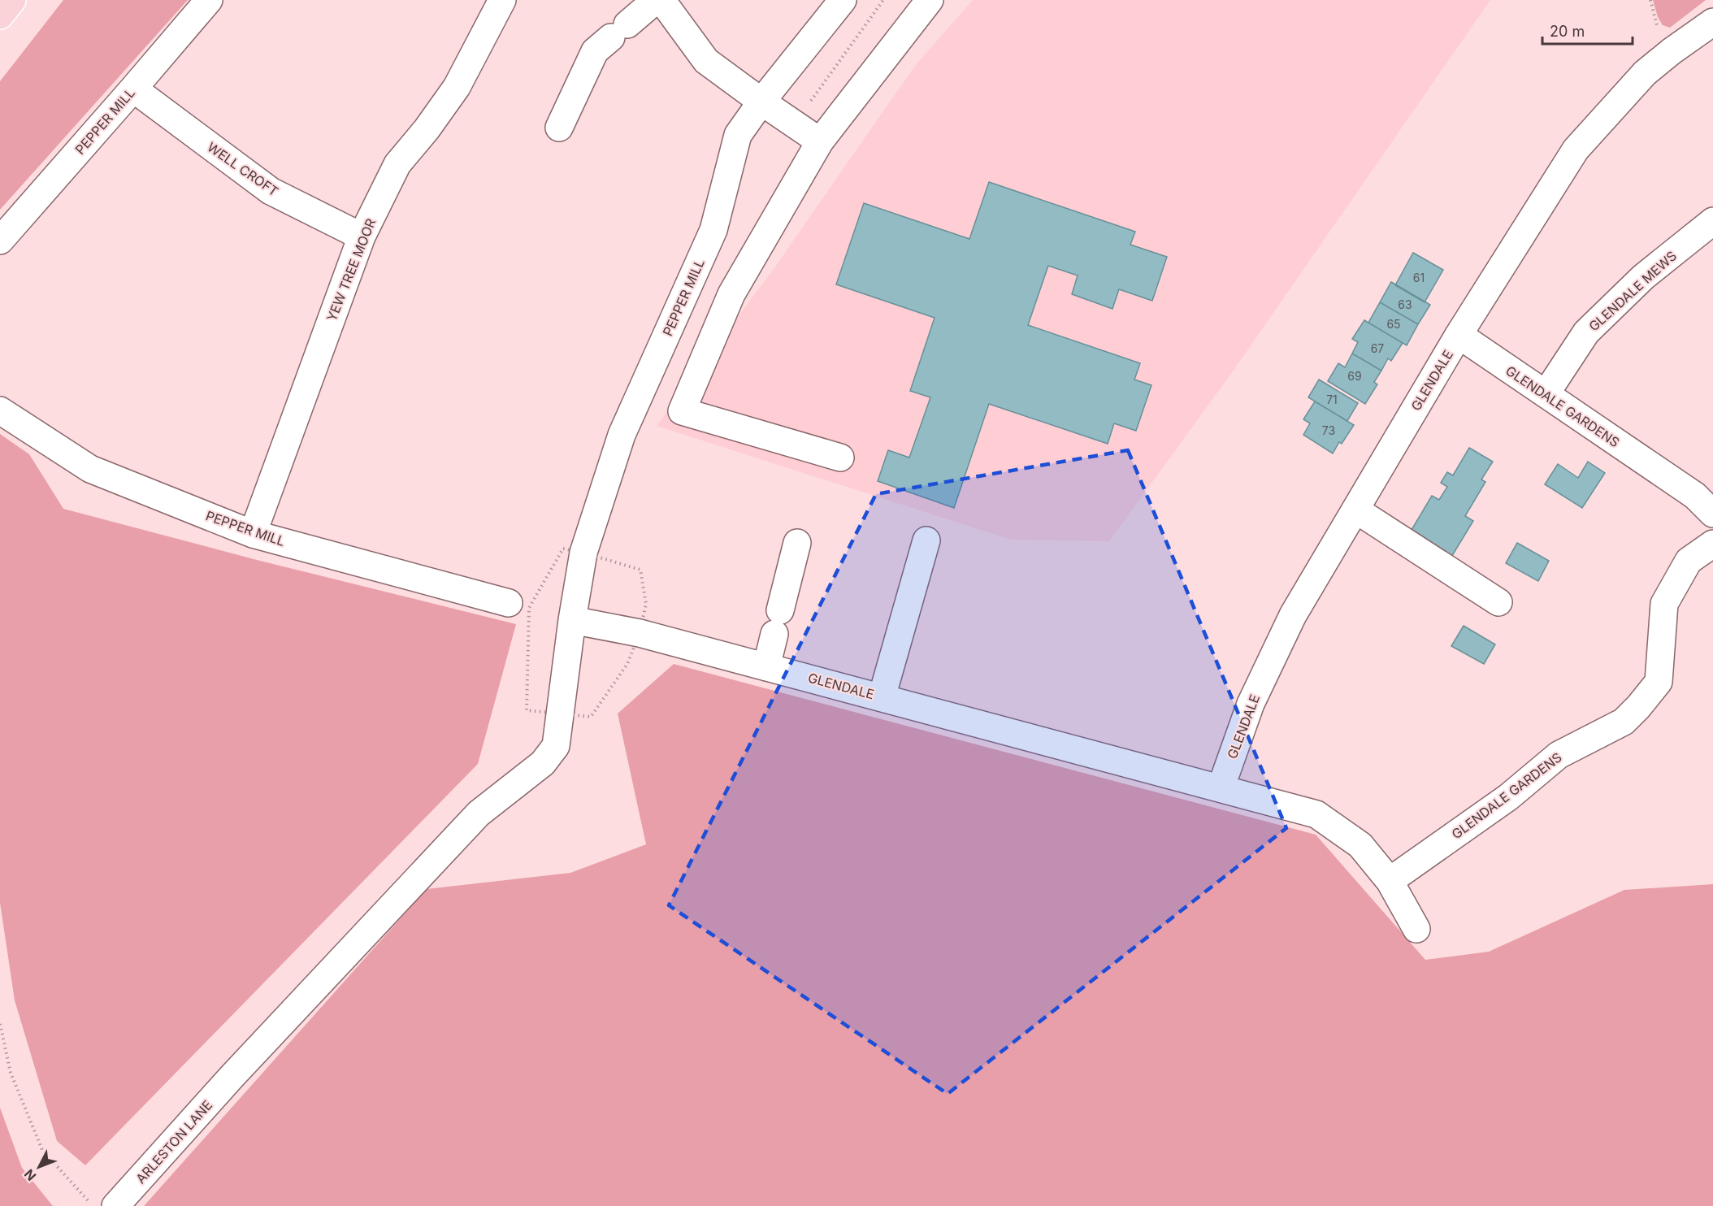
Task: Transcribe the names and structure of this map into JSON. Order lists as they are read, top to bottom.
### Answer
{
  "streets": {
    "street": [
      "PEPPER MILL",
      "WELL CROFT",
      "YEW TREE MOOR",
      "GLENDALE MEWS",
      "GLENDALE",
      "GLENDALE GARDENS",
      "ARLESTON LANE"
    ]
  },
  "crossings": [
    ["PEPPER MILL", "WELL CROFT"],
    ["PEPPER MILL", "YEW TREE MOOR"],
    ["PEPPER MILL", "GLENDALE"],
    ["PEPPER MILL", "ARLESTON LANE"],
    ["WELL CROFT", "YEW TREE MOOR"],
    ["GLENDALE MEWS", "GLENDALE GARDENS"],
    ["GLENDALE", "GLENDALE GARDENS"]
  ],
  "house_numbers": [
    "61",
    "63",
    "65",
    "67",
    "69",
    "71",
    "73"
  ],
  "scale_bar": "20 m",
  "north": "bottom left"
}
